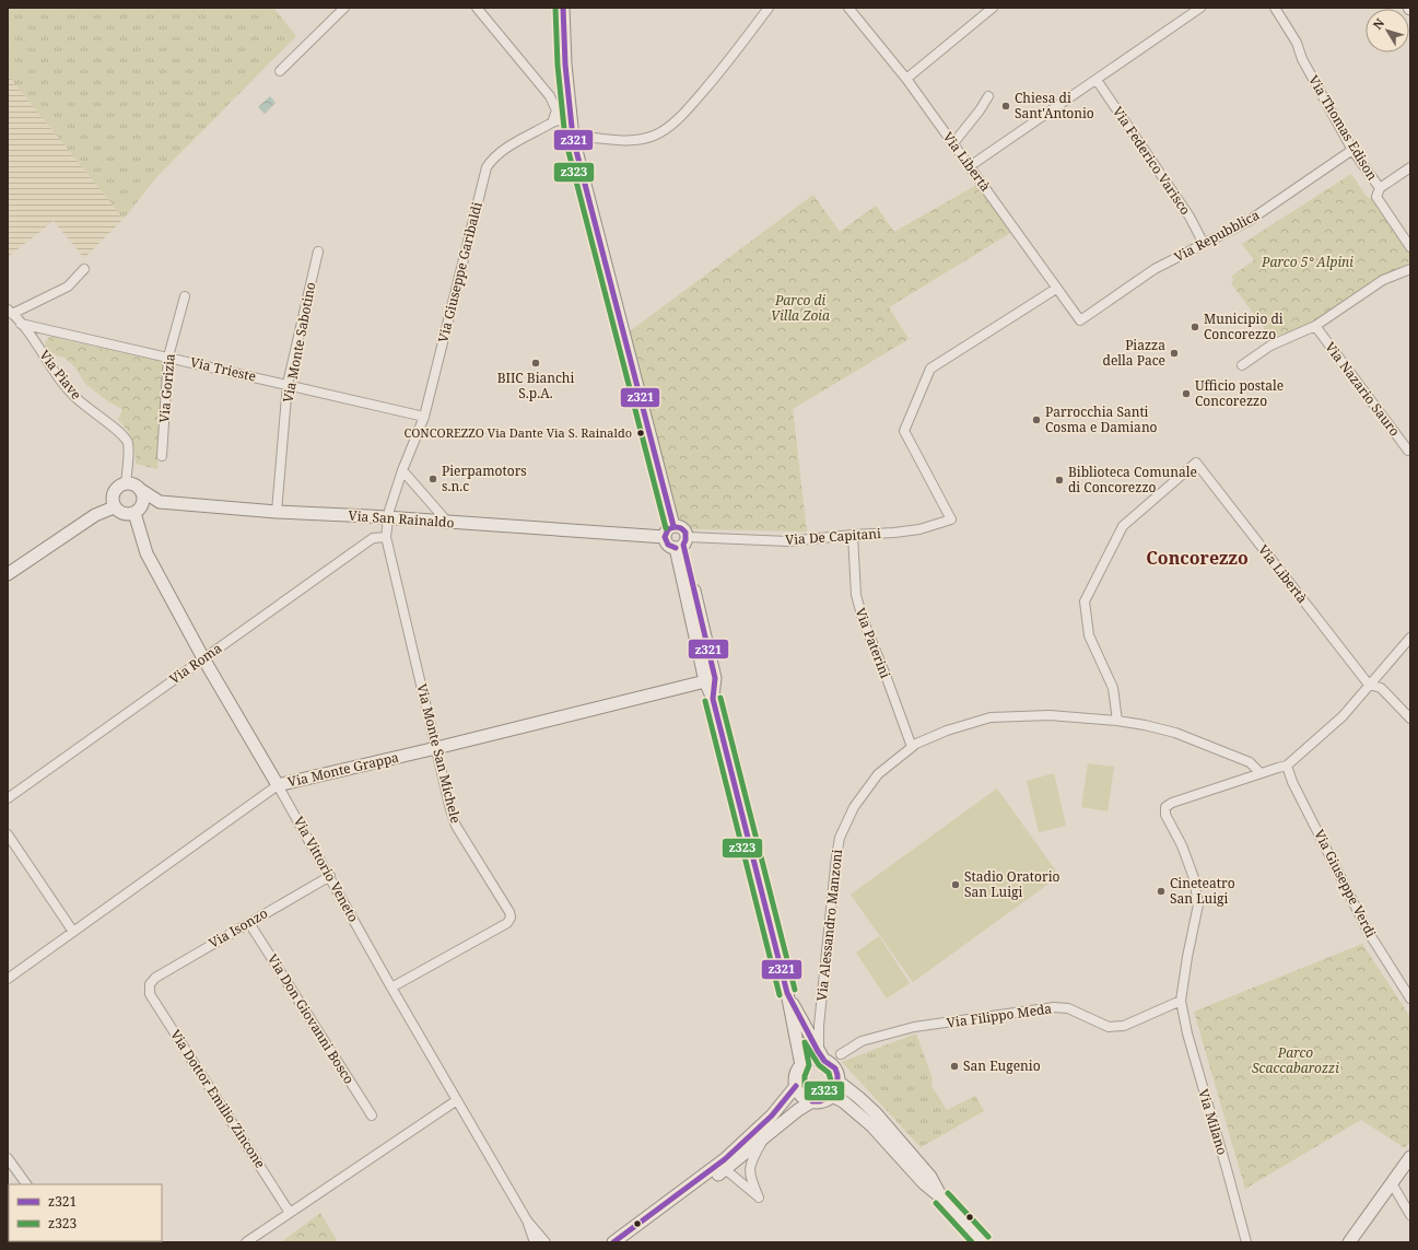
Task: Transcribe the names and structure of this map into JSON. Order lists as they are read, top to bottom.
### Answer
{
  "streets": {
    "main road": ["Via San Rainaldo", "Via Monte Grappa", "Via Vittorio Veneto"],
    "street": [
      "Via Thomas Edison",
      "Via Federico Varisco",
      "Via Libertà",
      "Via Repubblica",
      "Via Giuseppe Garibaldi",
      "Via Monte Sabotino",
      "Via Trieste",
      "Via Piave",
      "Via Gorizia",
      "Via Nazario Sauro",
      "Via De Capitani",
      "Via Paterini",
      "Via Roma",
      "Via Monte San Michele",
      "Via Giuseppe Verdi",
      "Via Alessandro Manzoni",
      "Via Isonzo",
      "Via Filippo Meda",
      "Via Don Giovanni Bosco",
      "Via Dottor Emilio Zincone",
      "Via Milano"
    ]
  },
  "crossings": [
    ["Via Thomas Edison", "Via Repubblica"],
    ["Via Federico Varisco", "Via Repubblica"],
    ["Via Libertà", "Via Repubblica"],
    ["Via Libertà", "Via De Capitani"],
    ["Via Libertà", "Via Alessandro Manzoni"],
    ["Via Giuseppe Garibaldi", "Via Trieste"],
    ["Via Giuseppe Garibaldi", "Via San Rainaldo"],
    ["Via Giuseppe Garibaldi", "Via Monte San Michele"],
    ["Via Monte Sabotino", "Via Trieste"],
    ["Via Monte Sabotino", "Via San Rainaldo"],
    ["Via Trieste", "Via Piave"],
    ["Via Trieste", "Via Gorizia"],
    ["Via Piave", "Via San Rainaldo"],
    ["Via Piave", "Via Vittorio Veneto"],
    ["Via San Rainaldo", "Via De Capitani"],
    ["Via San Rainaldo", "Via Monte San Michele"],
    ["Via San Rainaldo", "Via Vittorio Veneto"],
    ["Via De Capitani", "Via Paterini"],
    ["Via Paterini", "Via Alessandro Manzoni"],
    ["Via Roma", "Via Monte San Michele"],
    ["Via Roma", "Via Vittorio Veneto"],
    ["Via Monte San Michele", "Via Monte Grappa"],
    ["Via Monte San Michele", "Via Vittorio Veneto"],
    ["Via Monte Grappa", "Via Vittorio Veneto"],
    ["Via Vittorio Veneto", "Via Isonzo"],
    ["Via Alessandro Manzoni", "Via Milano"],
    ["Via Isonzo", "Via Don Giovanni Bosco"],
    ["Via Isonzo", "Via Dottor Emilio Zincone"],
    ["Via Filippo Meda", "Via Milano"]
  ],
  "districts": ["Concorezzo"],
  "parks": ["Parco 5° Alpini", "Parco di Villa Zoia", "Parco Scaccabarozzi"],
  "places": [
    "Chiesa di Sant'Antonio",
    "Municipio di Concorezzo",
    "Piazza della Pace",
    "BIIC Bianchi S.p.A.",
    "Ufficio postale Concorezzo",
    "Parrocchia Santi Cosma e Damiano",
    "CONCOREZZO Via Dante Via S. Rainaldo",
    "Pierpamotors s.n.c",
    "Biblioteca Comunale di Concorezzo",
    "Stadio Oratorio San Luigi",
    "Cineteatro San Luigi",
    "San Eugenio"
  ],
  "lines": ["transit line z321", "transit line z323"],
  "legend": ["z321", "z323"],
  "north": "top left"
}
